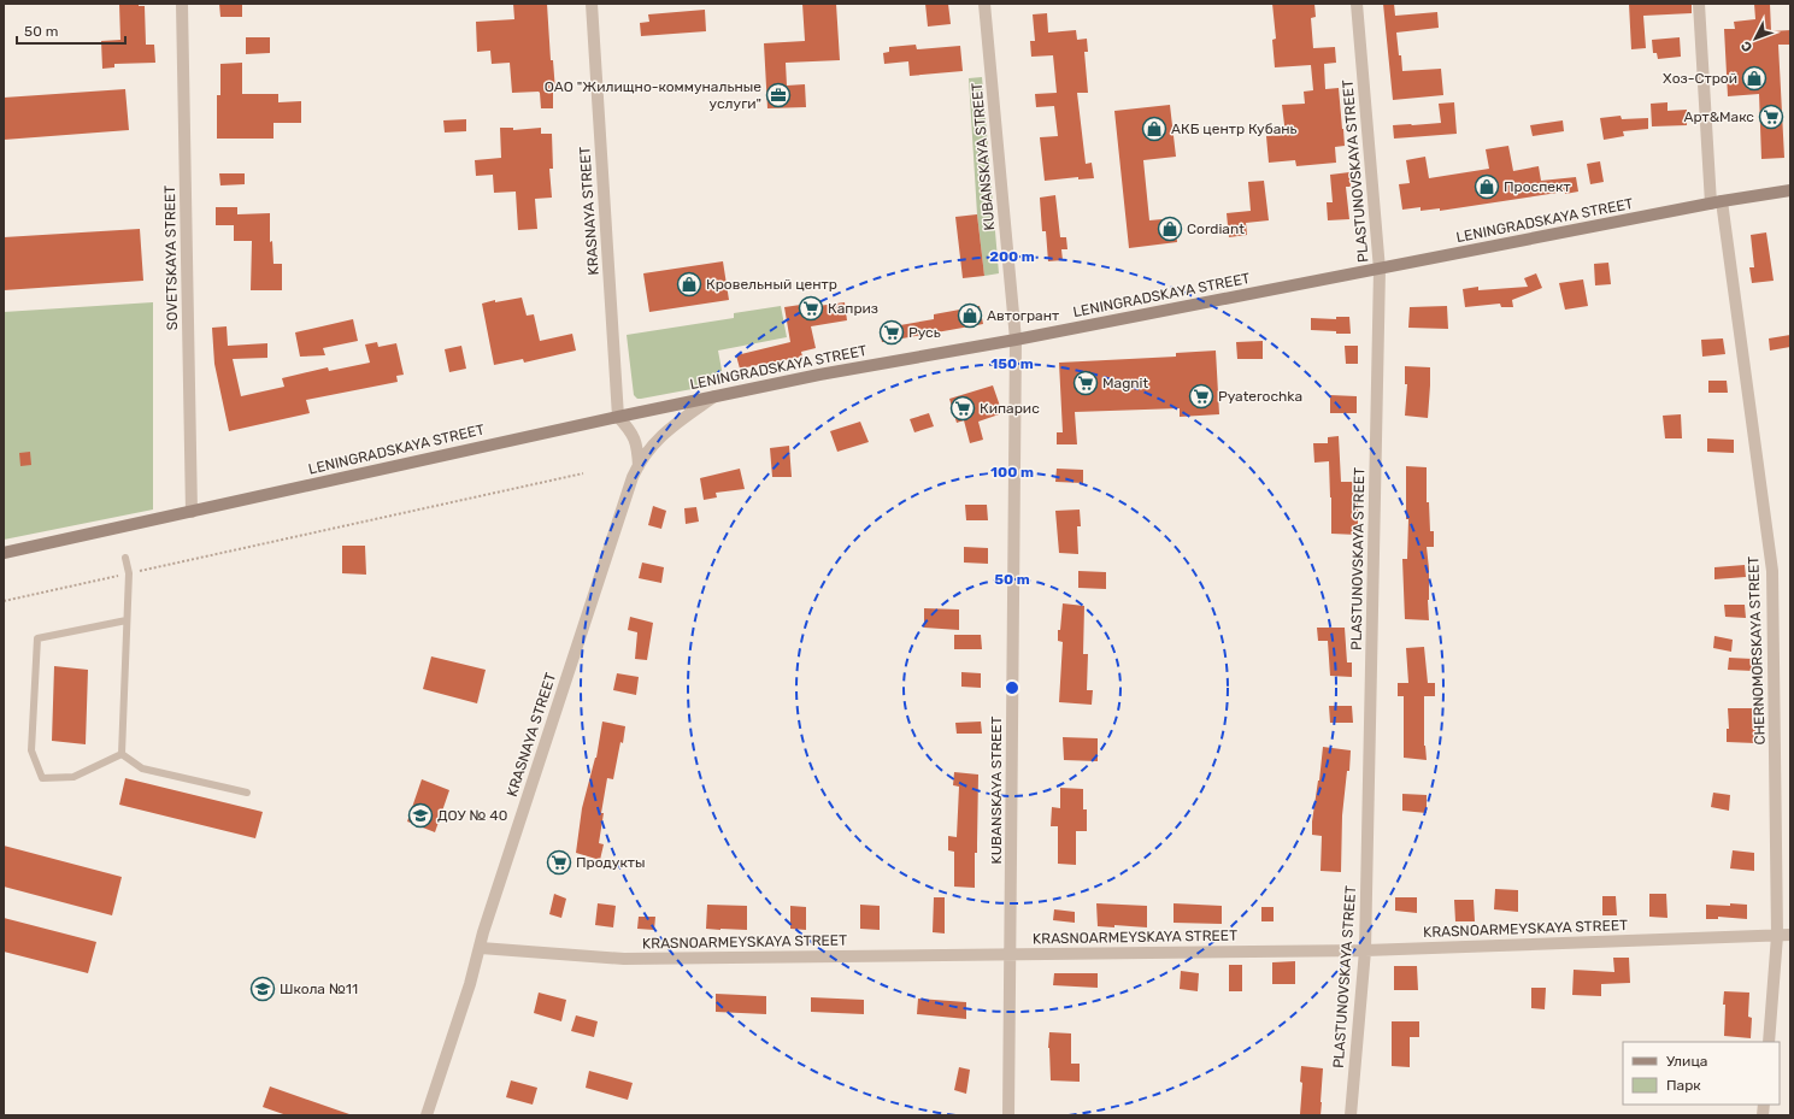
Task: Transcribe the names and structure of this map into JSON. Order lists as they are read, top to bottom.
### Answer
{
  "streets": {
    "main road": ["LENINGRADSKAYA STREET"],
    "street": [
      "KUBANSKAYA STREET",
      "PLASTUNOVSKAYA STREET",
      "KRASNAYA STREET",
      "SOVETSKAYA STREET",
      "CHERNOMORSKAYA STREET",
      "KRASNOARMEYSKAYA STREET"
    ]
  },
  "crossings": [
    ["KUBANSKAYA STREET", "LENINGRADSKAYA STREET"],
    ["KUBANSKAYA STREET", "KRASNOARMEYSKAYA STREET"],
    ["PLASTUNOVSKAYA STREET", "LENINGRADSKAYA STREET"],
    ["PLASTUNOVSKAYA STREET", "KRASNOARMEYSKAYA STREET"],
    ["KRASNAYA STREET", "LENINGRADSKAYA STREET"],
    ["KRASNAYA STREET", "KRASNOARMEYSKAYA STREET"],
    ["LENINGRADSKAYA STREET", "SOVETSKAYA STREET"],
    ["LENINGRADSKAYA STREET", "CHERNOMORSKAYA STREET"],
    ["CHERNOMORSKAYA STREET", "KRASNOARMEYSKAYA STREET"]
  ],
  "places": {
    "shop": [
      "Хоз-Строй",
      "АКБ центр Кубань",
      "Проспект",
      "Cordiant",
      "Кровельный центр",
      "Автогрант"
    ],
    "office": ["ОАО \"Жилищно-коммунальные услуги\""],
    "supermarket": [
      "Арт&Макс",
      "Каприз",
      "Русь",
      "Magnit",
      "Pyaterochka",
      "Кипарис",
      "Продукты"
    ],
    "school or university": ["ДОУ № 40", "Школа №11"]
  },
  "legend": ["Улица", "Парк"],
  "scale_bar": "50 m",
  "north": "bottom left",
  "rings": [
    "200 m",
    "150 m",
    "100 m",
    "50 m"
  ]
}
